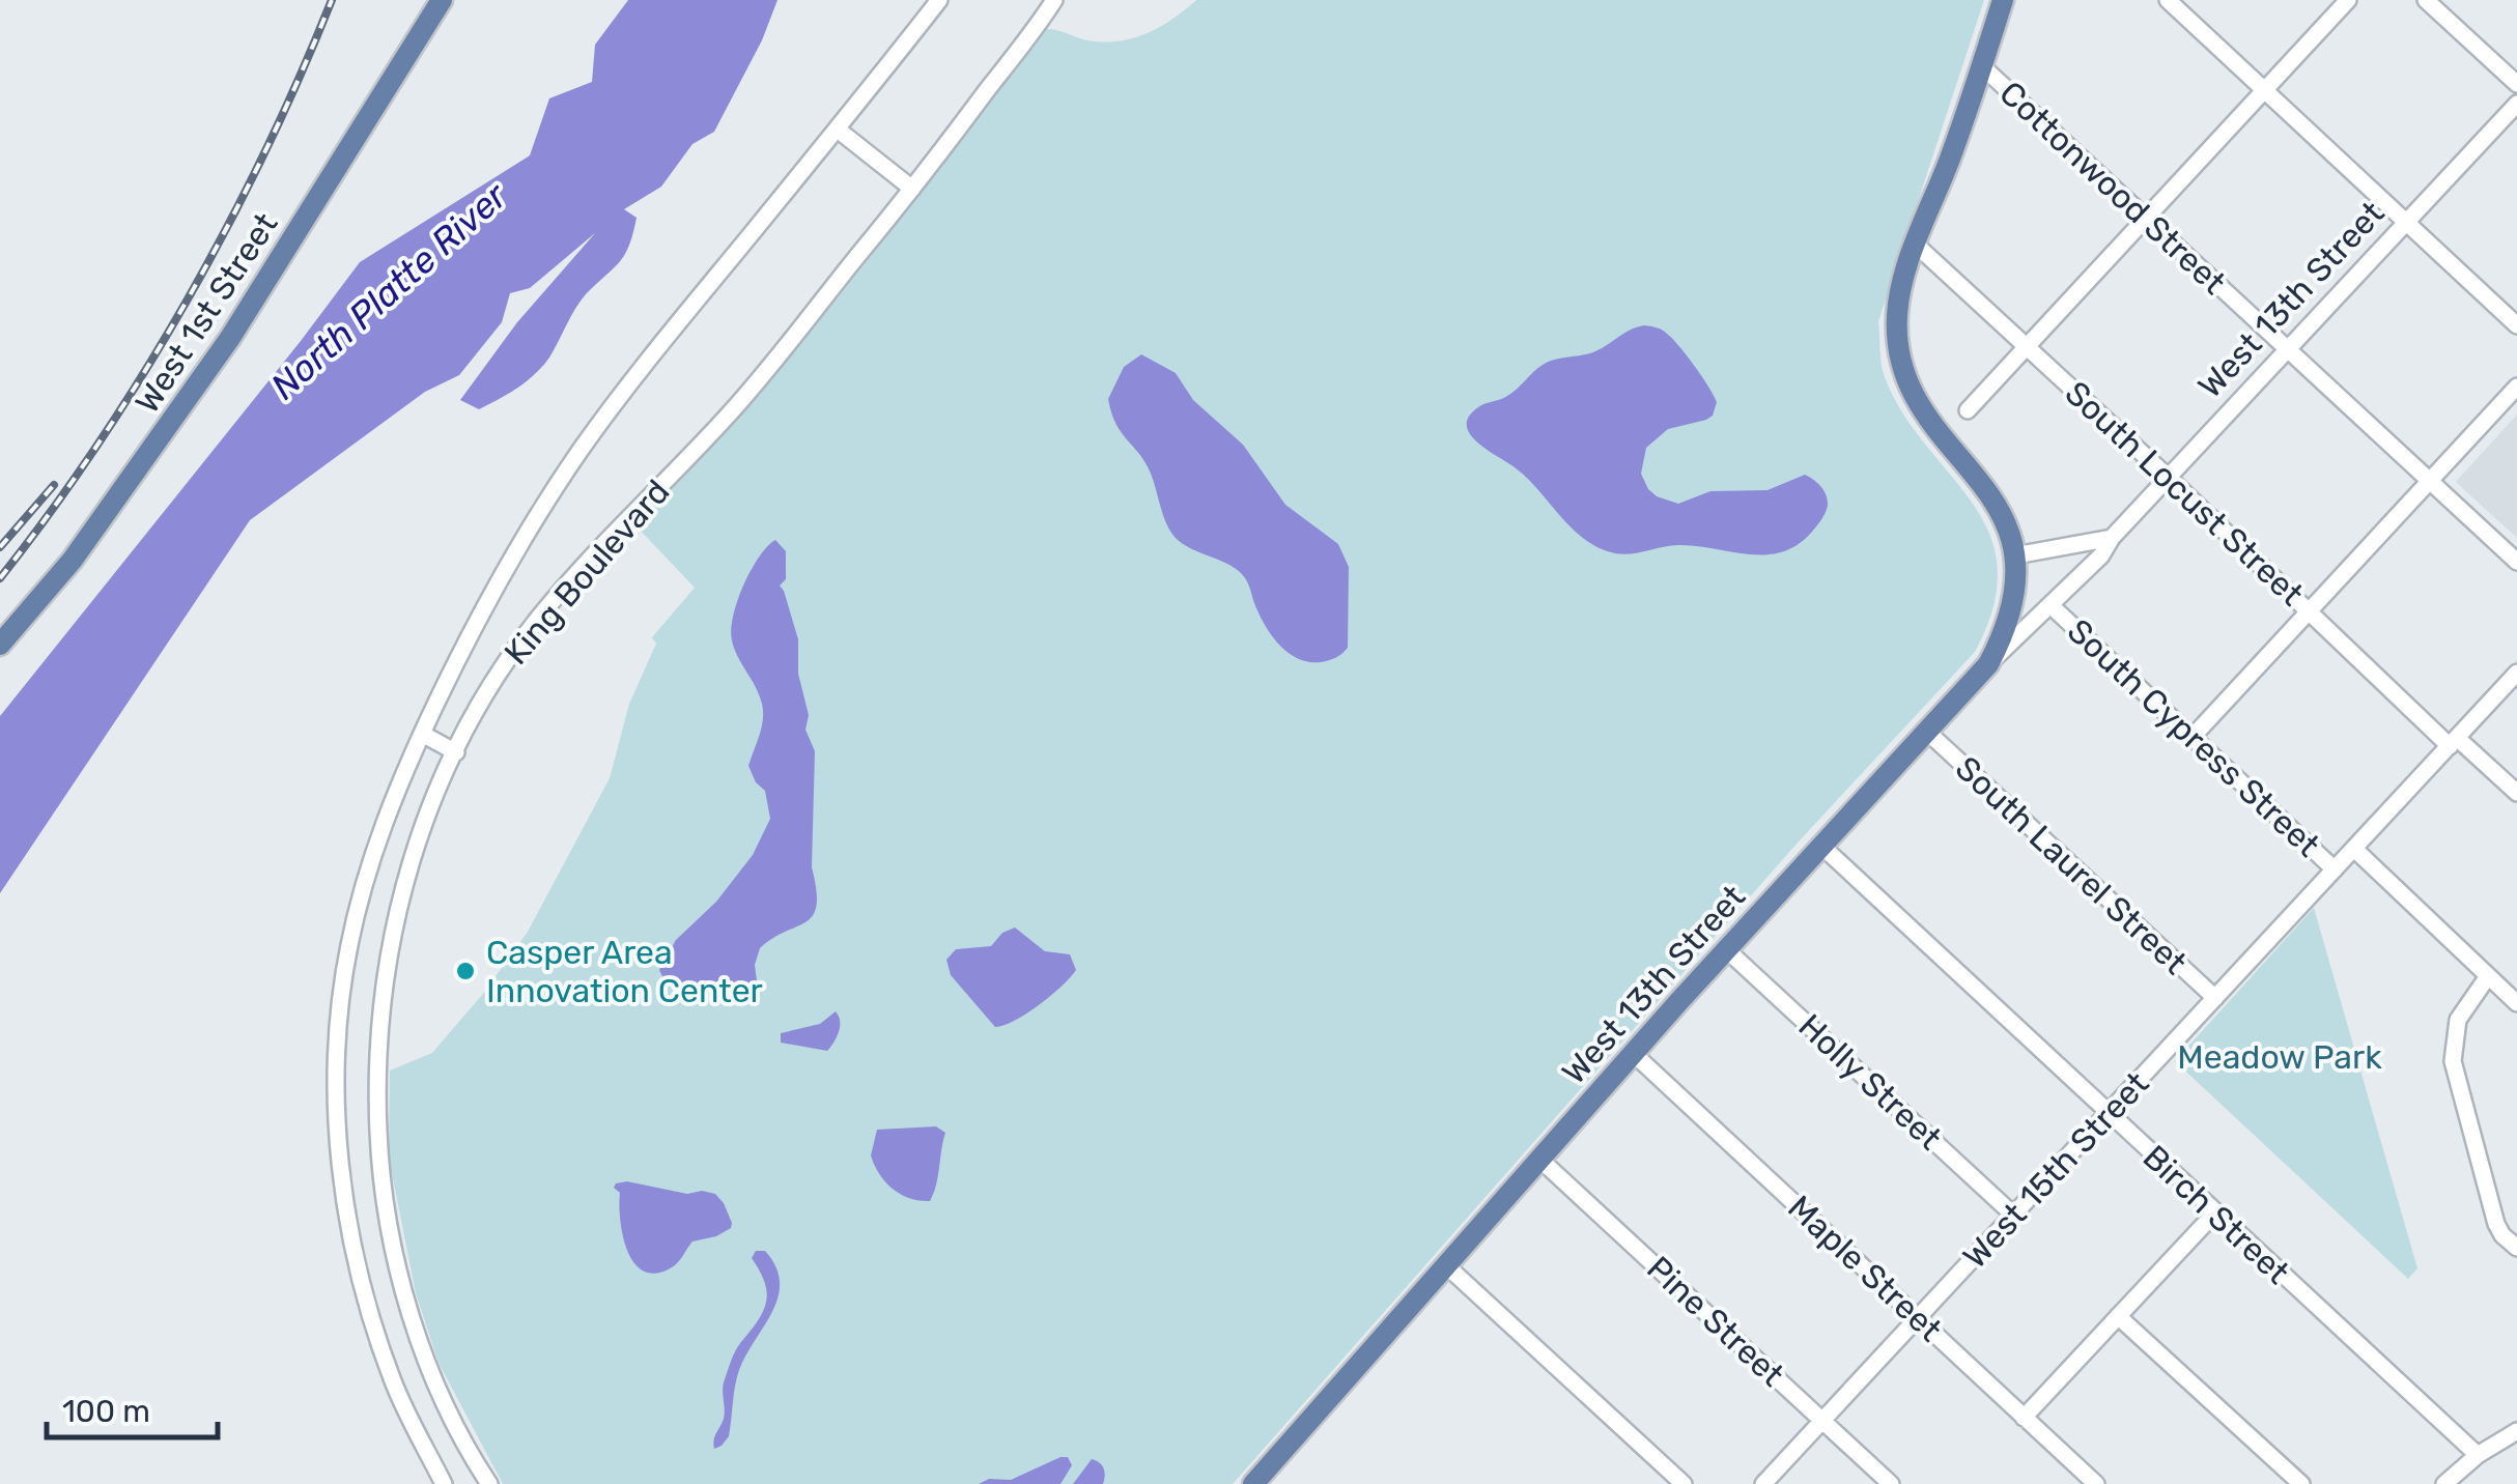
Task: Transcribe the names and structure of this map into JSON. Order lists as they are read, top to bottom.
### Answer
{
  "streets": {
    "main road": ["West 13th Street", "West 1st Street"],
    "street": [
      "Cottonwood Street",
      "South Locust Street",
      "King Boulevard",
      "South Cypress Street",
      "South Laurel Street",
      "Holly Street",
      "West 15th Street",
      "Birch Street",
      "Maple Street",
      "Pine Street"
    ]
  },
  "crossings": [
    ["Cottonwood Street", "West 13th Street"],
    ["West 13th Street", "South Locust Street"],
    ["West 13th Street", "South Cypress Street"],
    ["West 13th Street", "South Laurel Street"],
    ["West 13th Street", "Holly Street"],
    ["West 13th Street", "Birch Street"],
    ["West 13th Street", "Maple Street"],
    ["West 13th Street", "Pine Street"],
    ["South Locust Street", "West 15th Street"],
    ["South Cypress Street", "West 15th Street"],
    ["South Laurel Street", "West 15th Street"],
    ["Holly Street", "West 15th Street"],
    ["West 15th Street", "Birch Street"],
    ["West 15th Street", "Maple Street"],
    ["West 15th Street", "Pine Street"]
  ],
  "water": ["North Platte River"],
  "parks": ["Meadow Park"],
  "places": ["Casper Area Innovation Center"],
  "scale_bar": "100 m"
}
